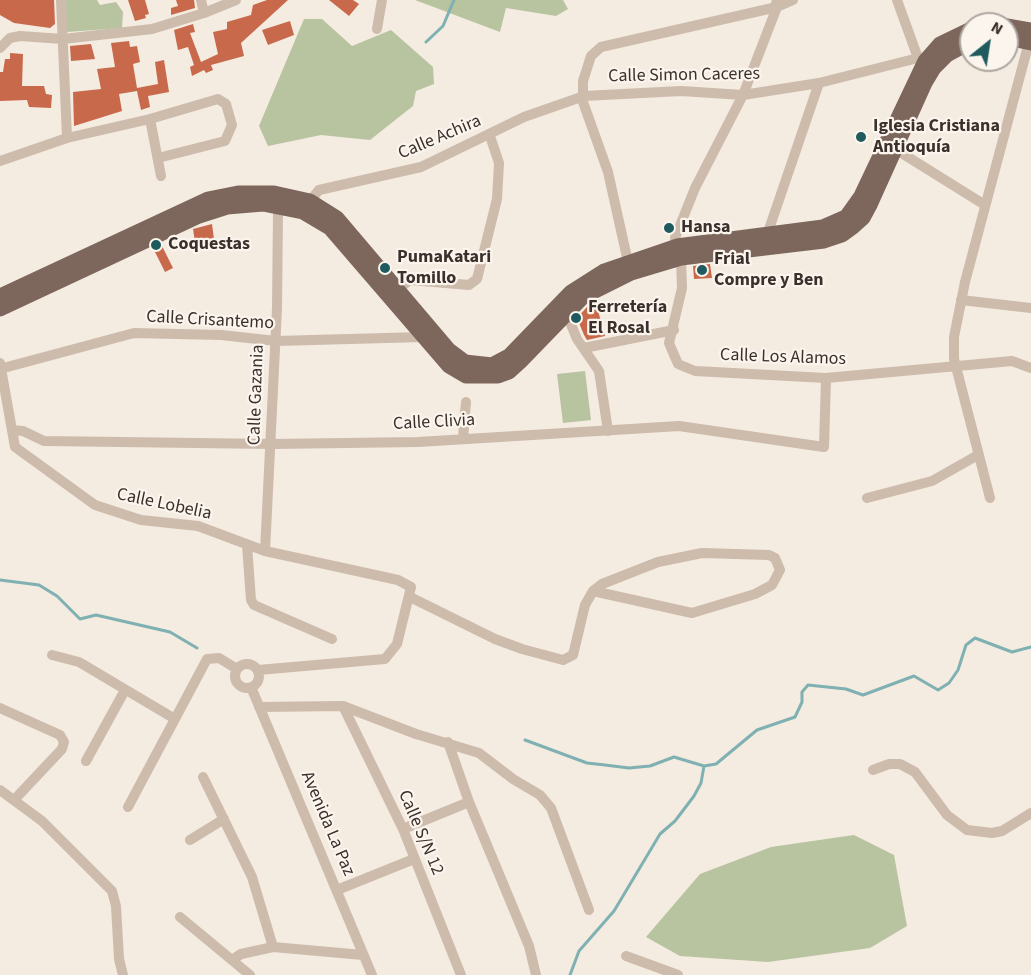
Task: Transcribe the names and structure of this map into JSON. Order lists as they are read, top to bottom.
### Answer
{
  "streets": {
    "street": [
      "Calle Simon Caceres",
      "Calle Achira",
      "Calle Crisantemo",
      "Calle Los Alamos",
      "Calle Gazania",
      "Calle Clivia",
      "Calle Lobelia",
      "Avenida La Paz",
      "Calle S/N 12"
    ]
  },
  "crossings": [
    ["Calle Simon Caceres", "Calle Achira"],
    ["Calle Simon Caceres", "Calle Los Alamos"],
    ["Calle Crisantemo", "Calle Gazania"],
    ["Calle Crisantemo", "Calle Lobelia"],
    ["Calle Los Alamos", "Calle Clivia"],
    ["Calle Gazania", "Calle Clivia"],
    ["Calle Gazania", "Calle Lobelia"],
    ["Calle Clivia", "Calle Lobelia"]
  ],
  "places": [
    "Iglesia Cristiana Antioquía",
    "Hansa",
    "Coquestas",
    "PumaKatari Tomillo",
    "Frial Compre y Ben",
    "Ferretería El Rosal"
  ],
  "north": "top right"
}
